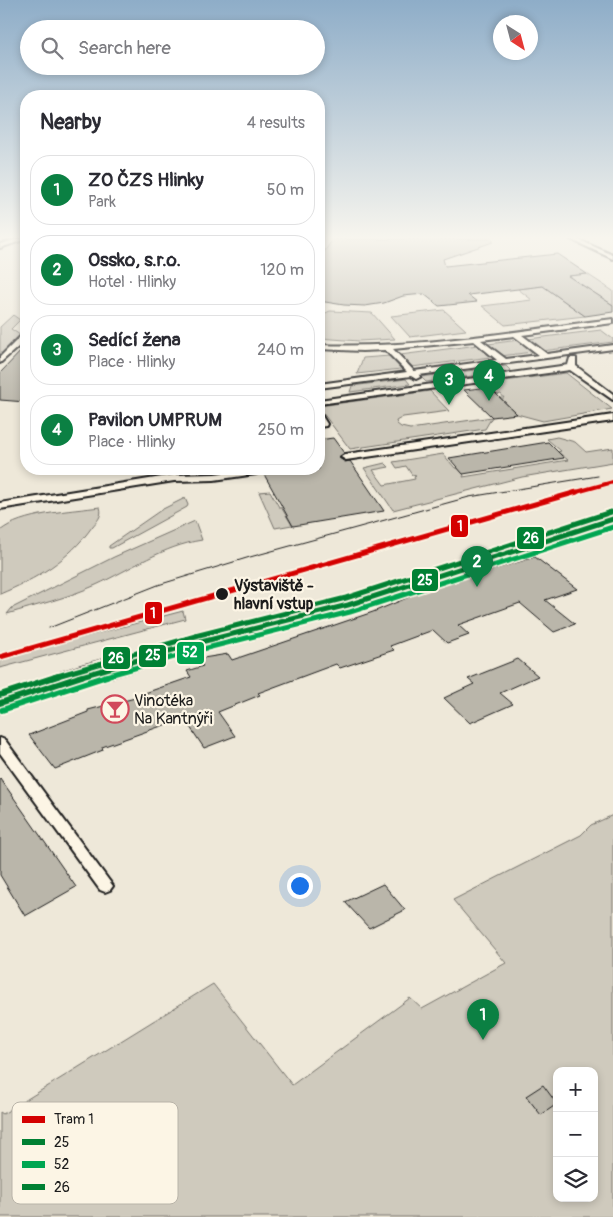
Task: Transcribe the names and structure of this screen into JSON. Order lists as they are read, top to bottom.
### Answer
{
  "places": {
    "other": ["Výstaviště - hlavní vstup"],
    "bar": ["Vinotéka Na Kantnýři"]
  },
  "lines": [
    "tram line 1",
    "transit line 26",
    "transit line 25",
    "transit line 52"
  ],
  "legend": [
    "Tram 1",
    "25",
    "52",
    "26"
  ],
  "north": "bottom right",
  "page": {
    "search": "Search here",
    "heading": ["Nearby", "4 results"],
    "list": [
      {
        "mark": "1",
        "name": "ZO ČZS Hlinky",
        "note": "Park",
        "value": "50 m"
      },
      {
        "mark": "2",
        "name": "Ossko, s.r.o.",
        "note": "Hotel · Hlinky",
        "value": "120 m"
      },
      {
        "mark": "3",
        "name": "Sedící žena",
        "note": "Place · Hlinky",
        "value": "240 m"
      },
      {
        "mark": "4",
        "name": "Pavilon UMPRUM",
        "note": "Place · Hlinky",
        "value": "250 m"
      }
    ],
    "pins": [
      "4",
      "3",
      "2",
      "1"
    ],
    "map_buttons": ["+", "−"]
  }
}
